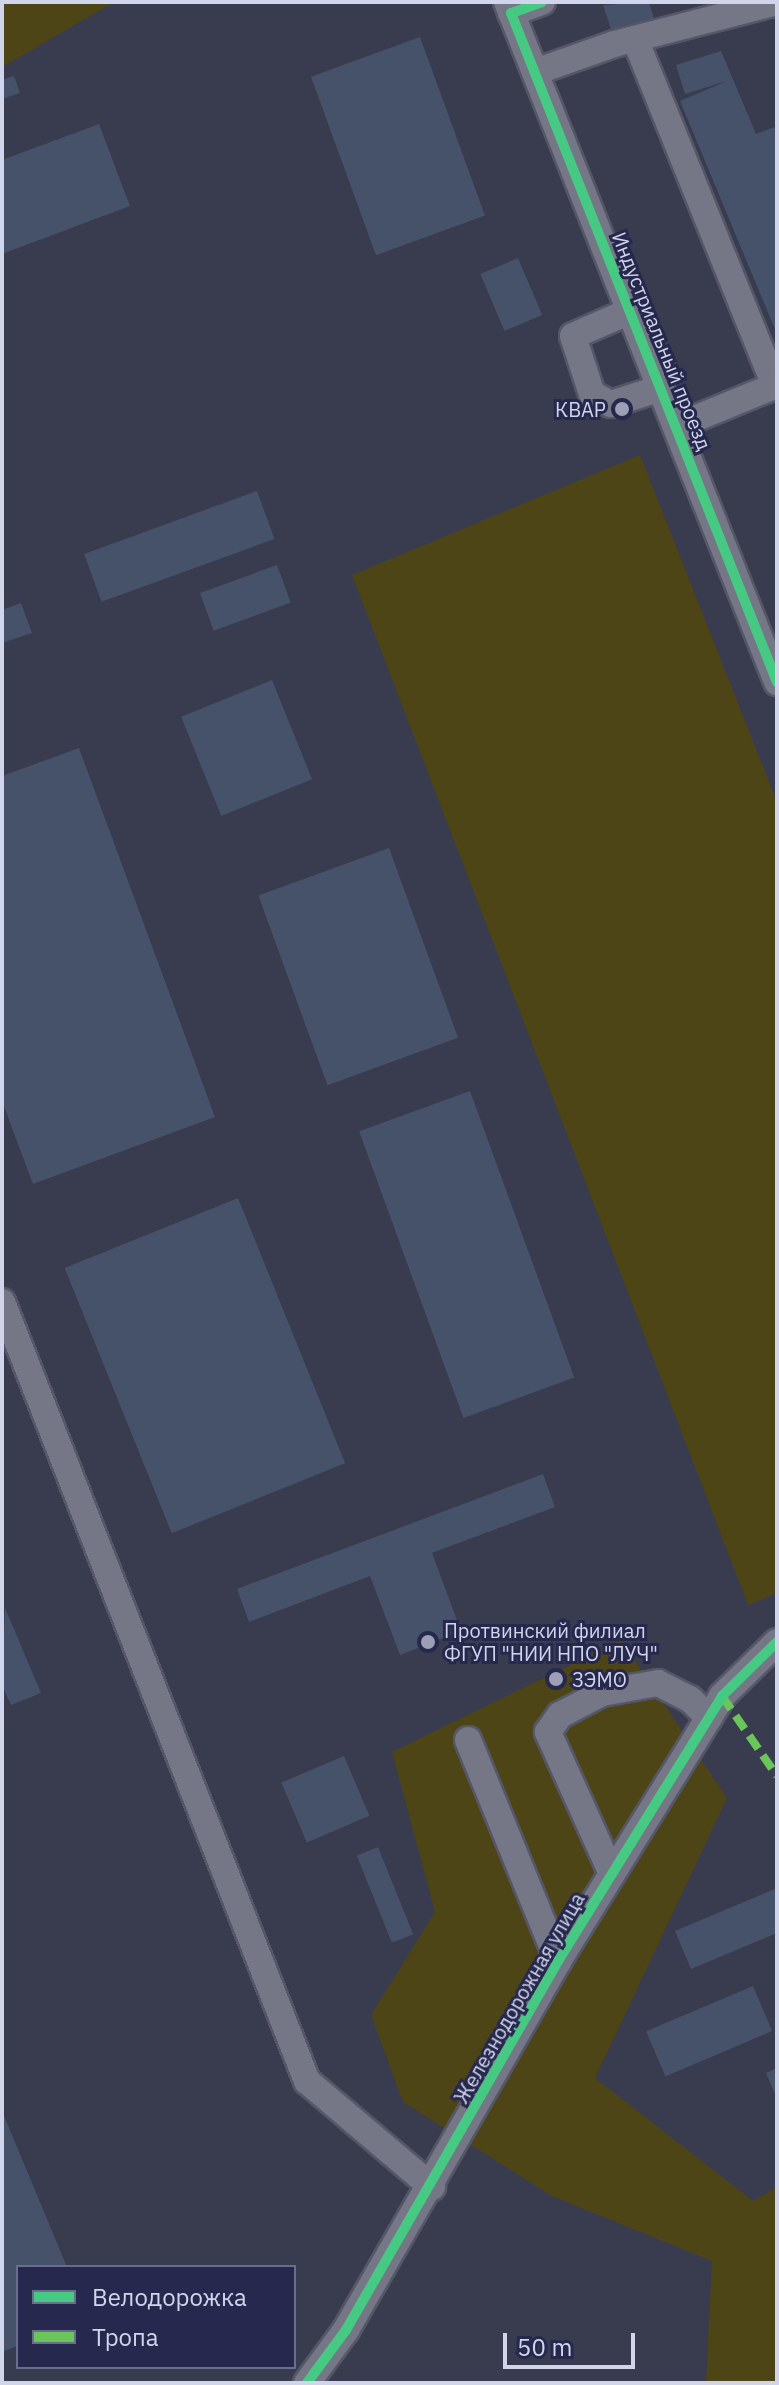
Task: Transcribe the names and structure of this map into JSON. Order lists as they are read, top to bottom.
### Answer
{
  "streets": {
    "street": ["Индустриальный проезд", "Железнодорожная улица"]
  },
  "places": ["КВАР", "Протвинский филиал ФГУП \"НИИ НПО \"ЛУЧ\"", "ЗЭМО"],
  "legend": ["Велодорожка", "Тропа"],
  "scale_bar": "50 m"
}
